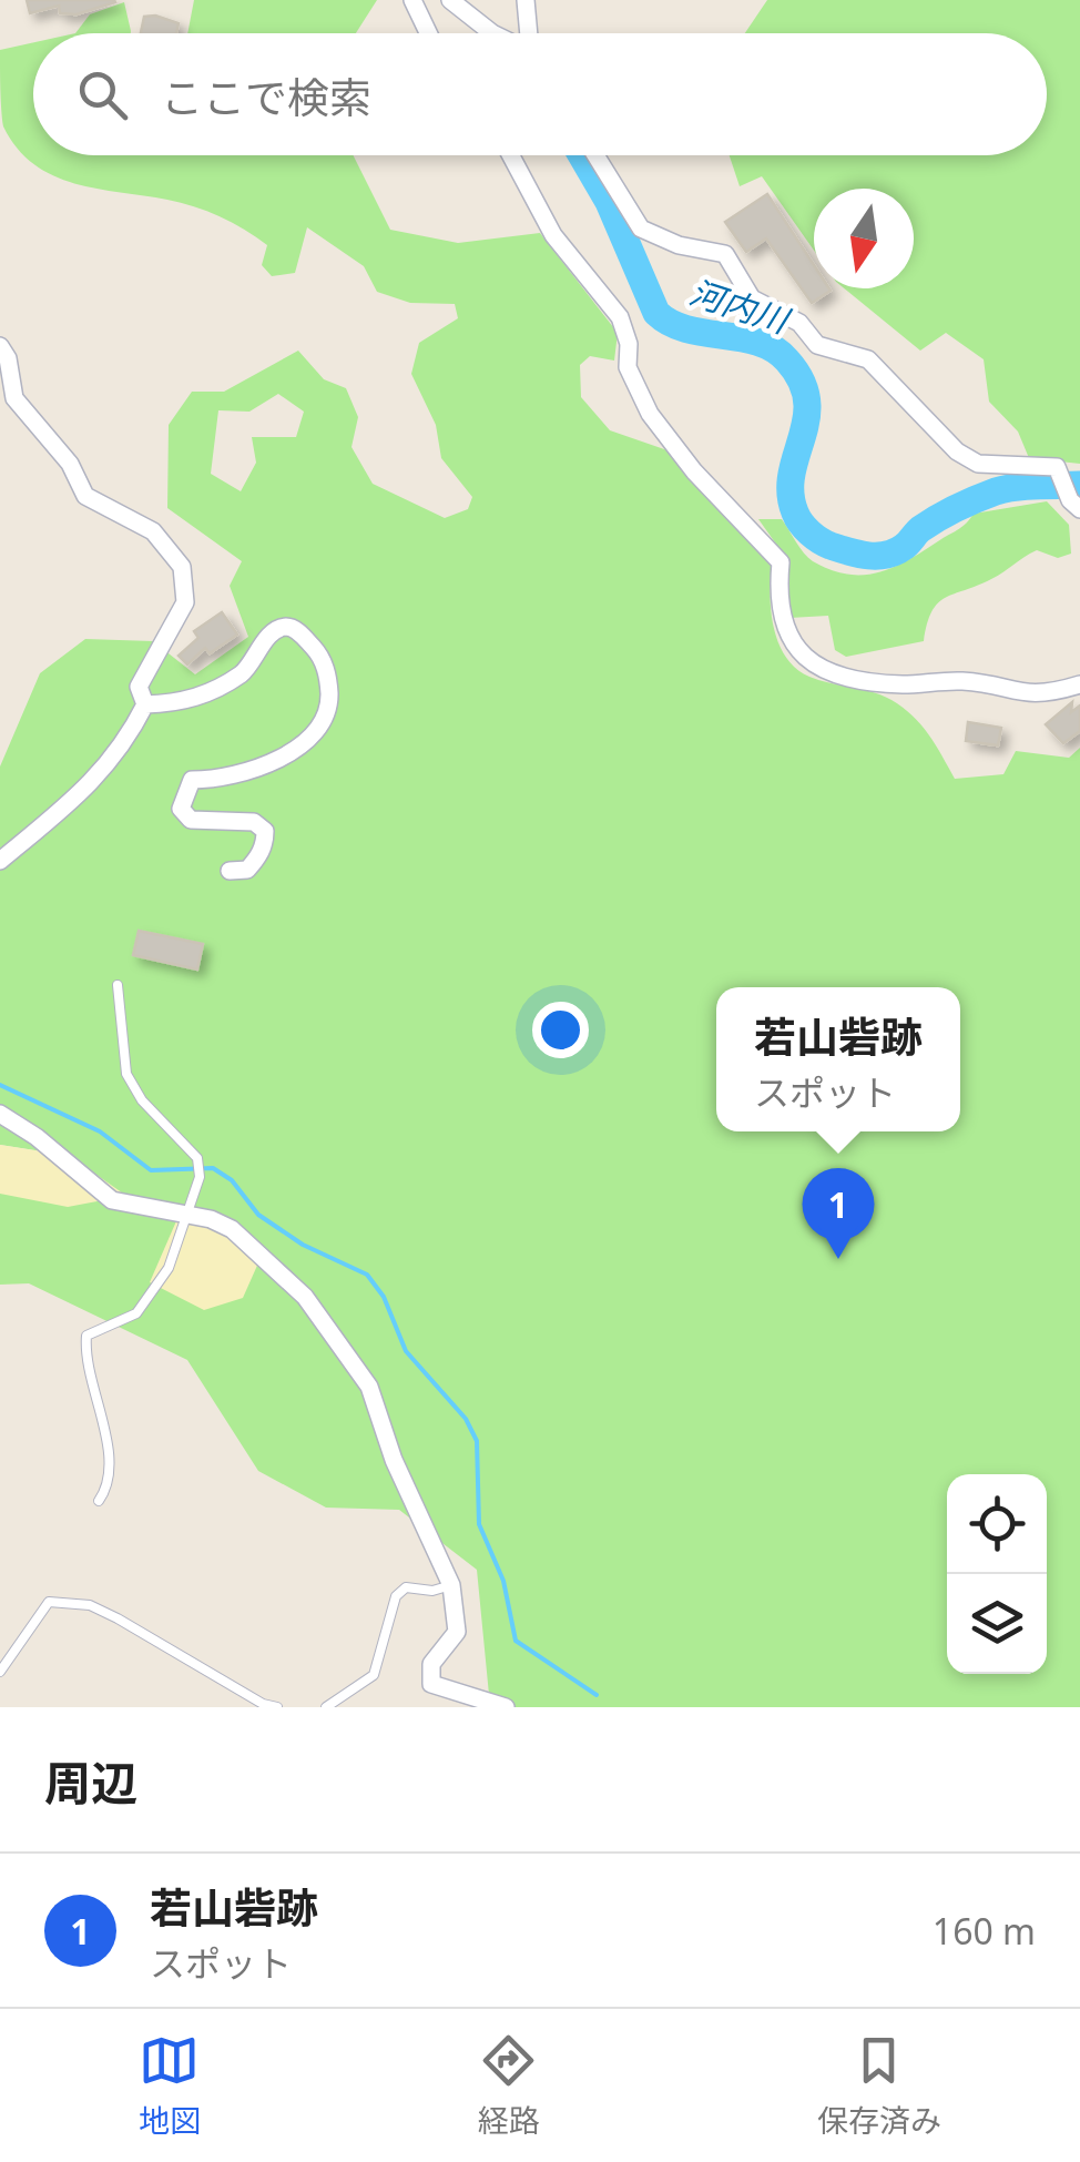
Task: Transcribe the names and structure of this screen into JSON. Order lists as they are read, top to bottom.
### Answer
{
  "water": ["河内川"],
  "north": "bottom",
  "page": {
    "search": "ここで検索",
    "popup": ["若山砦跡", "スポット"],
    "pins": "1",
    "heading": "周辺",
    "list": [
      {
        "mark": "1",
        "name": "若山砦跡",
        "note": "スポット",
        "value": "160 m"
      }
    ],
    "nav": ["地図", "経路", "保存済み"]
  }
}
